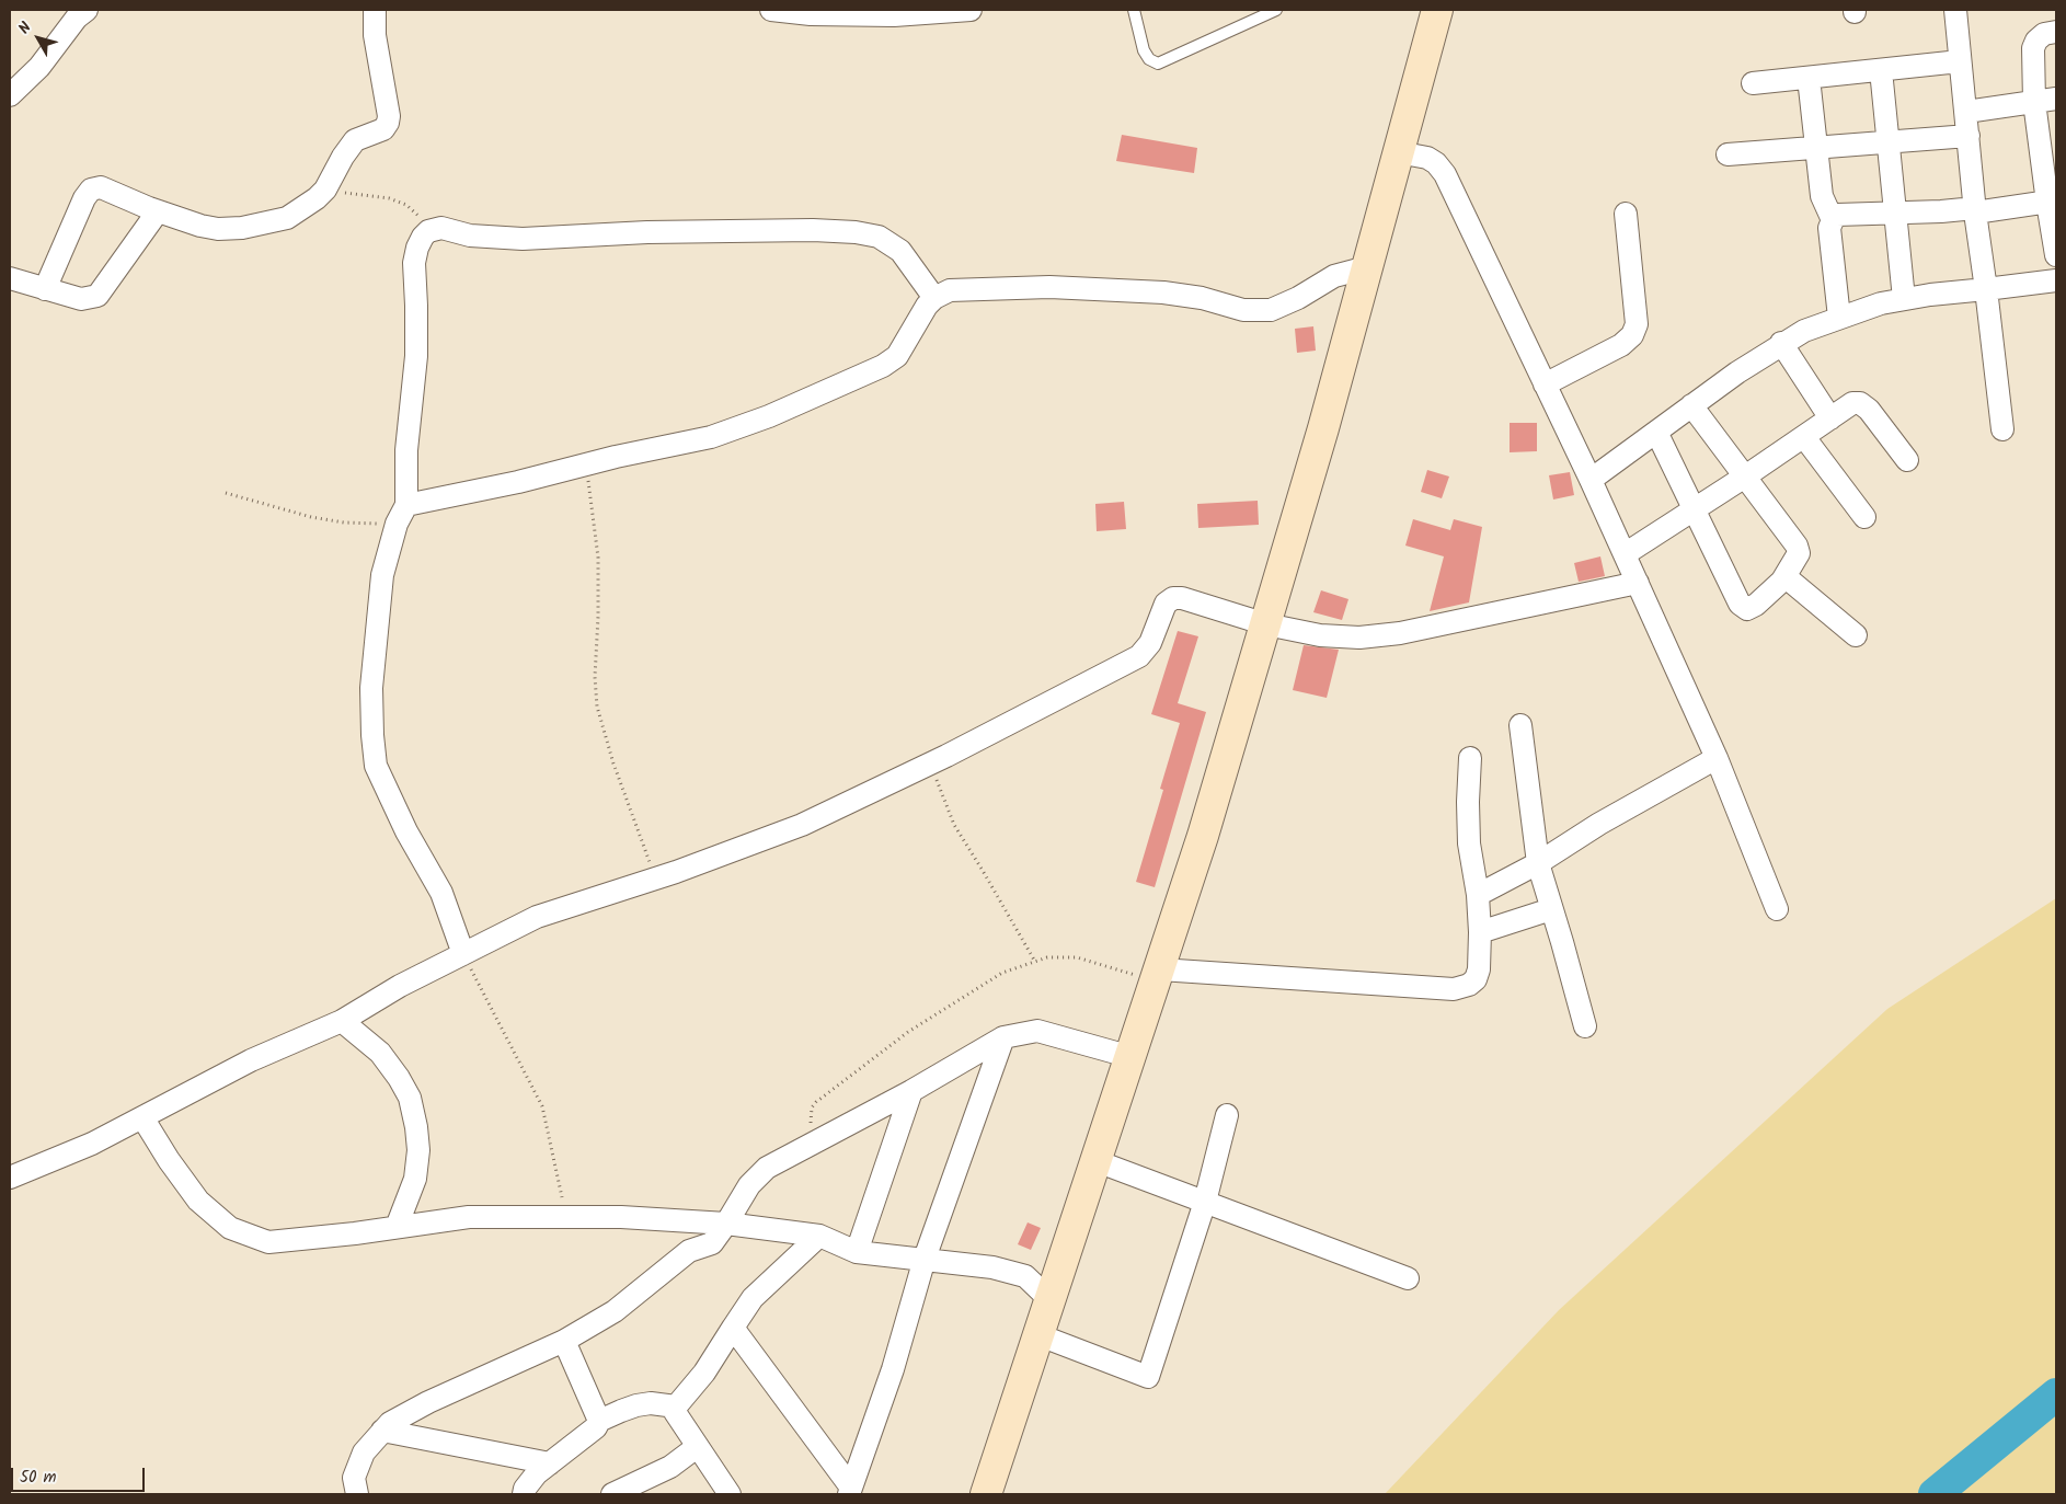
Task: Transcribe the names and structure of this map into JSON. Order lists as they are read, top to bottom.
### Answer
{
  "scale_bar": "50 m",
  "north": "top left"
}
